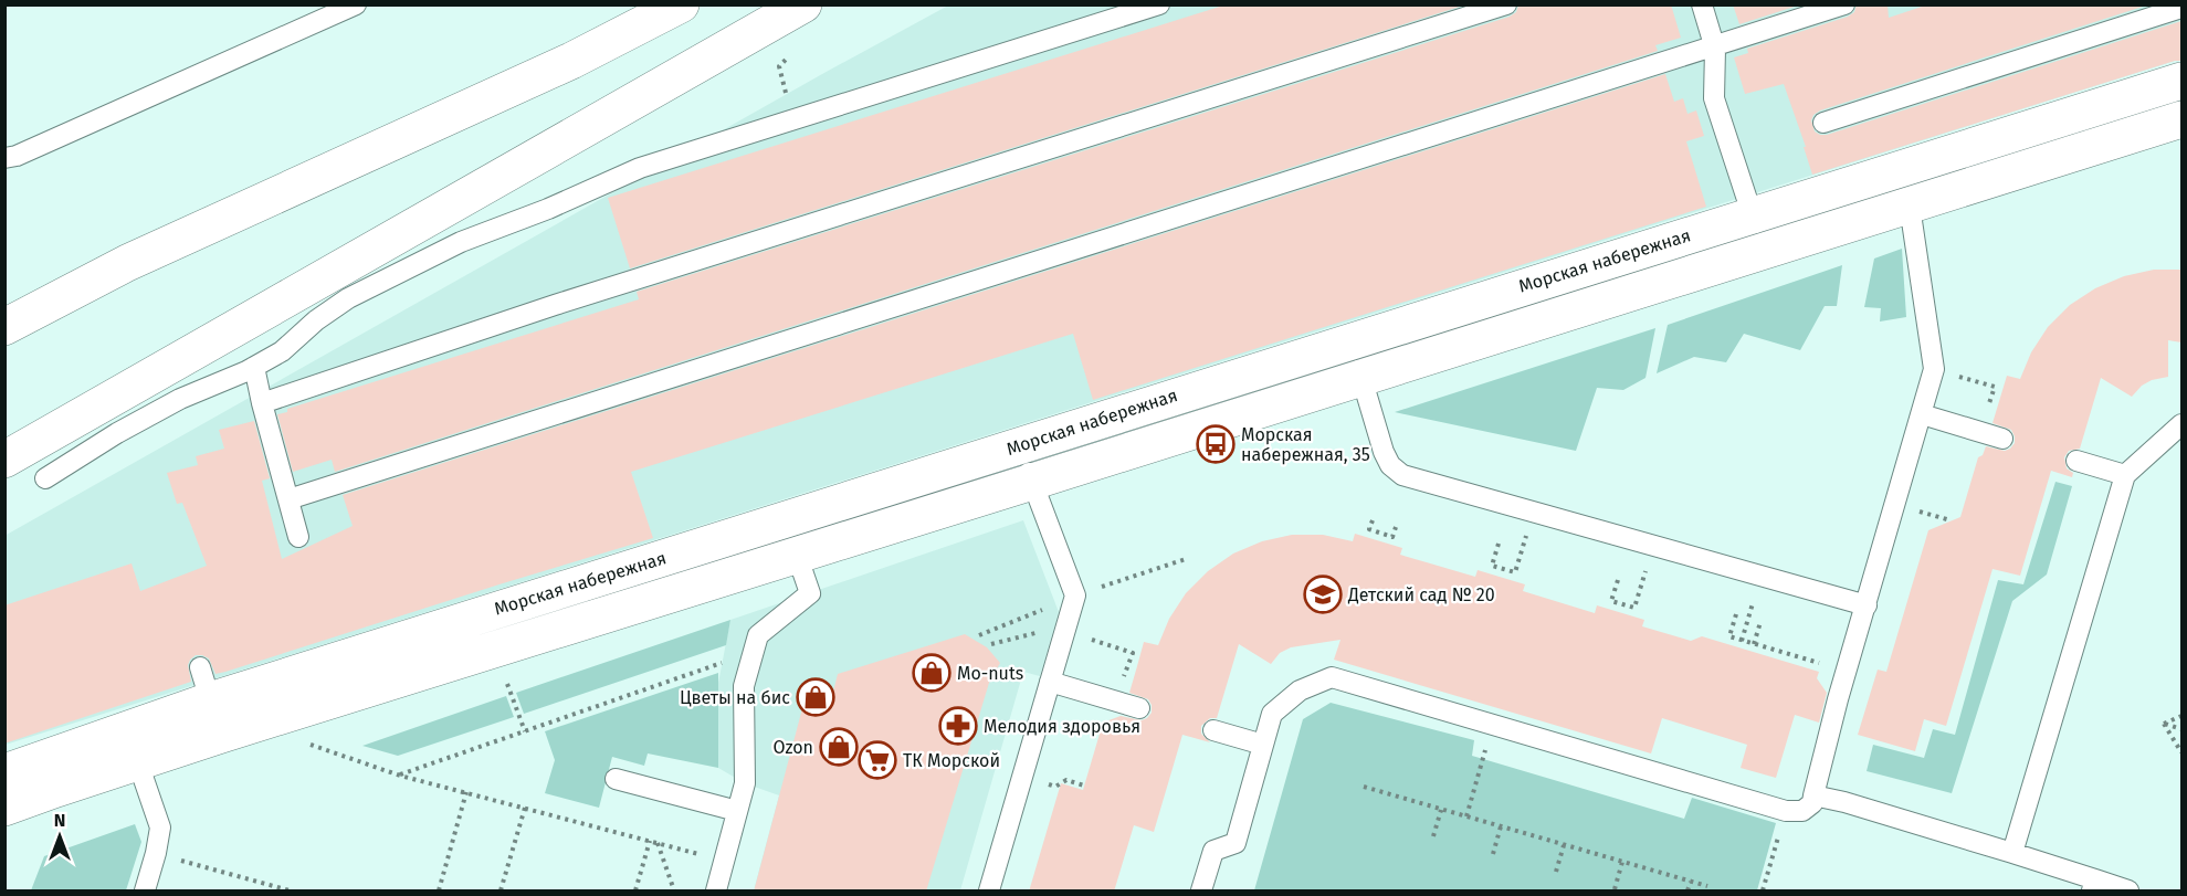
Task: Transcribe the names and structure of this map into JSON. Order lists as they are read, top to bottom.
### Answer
{
  "streets": {
    "street": ["Морская набережная"]
  },
  "places": {
    "bus stop": ["Морская набережная, 35"],
    "school or university": ["Детский сад № 20"],
    "shop": ["Mo-nuts", "Цветы на бис", "Ozon"],
    "pharmacy": ["Мелодия здоровья"],
    "supermarket": ["ТК Морской"]
  },
  "north": "top"
}
